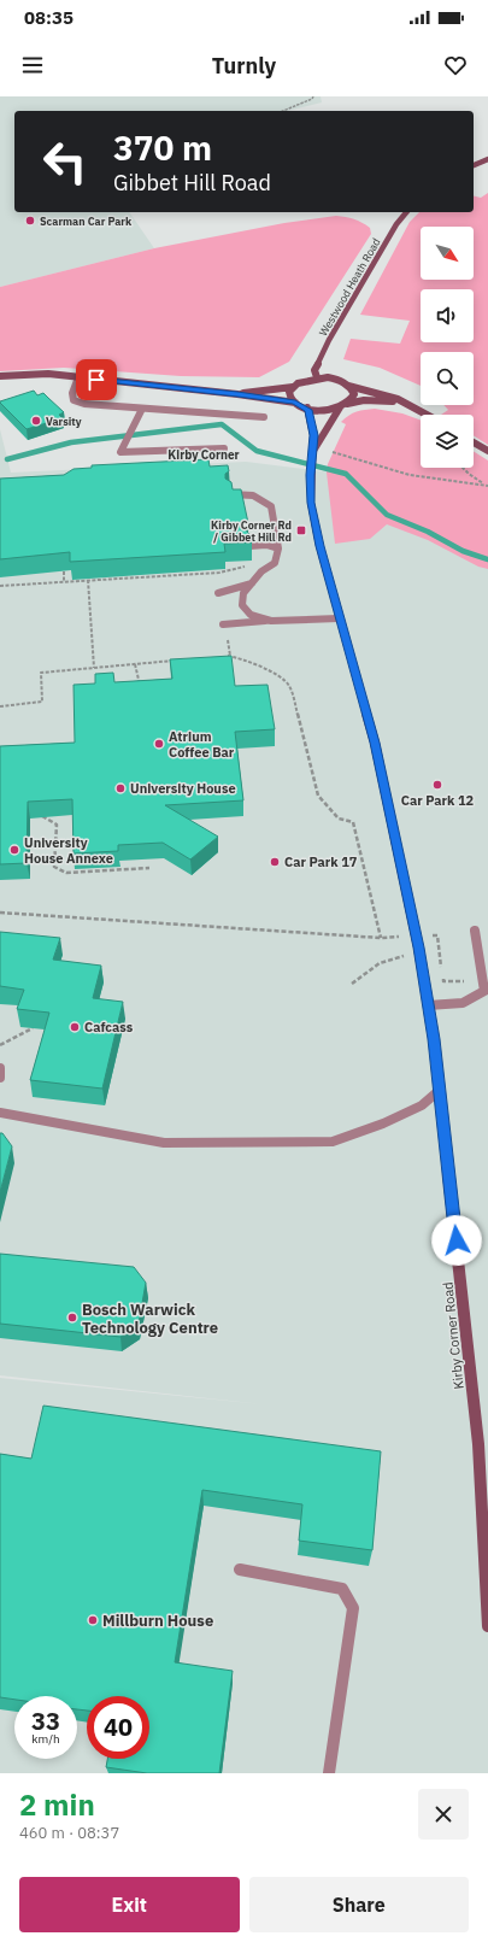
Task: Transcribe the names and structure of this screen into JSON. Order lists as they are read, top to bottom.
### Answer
{
  "streets": {
    "street": ["Westwood Heath Road", "Kirby Corner Road"]
  },
  "districts": ["Kirby Corner"],
  "places": {
    "other": [
      "Scarman Car Park",
      "Varsity",
      "Atrium Coffee Bar",
      "Car Park 12",
      "University House",
      "University House Annexe",
      "Car Park 17",
      "Cafcass",
      "Bosch Warwick Technology Centre",
      "Millburn House"
    ],
    "transit": ["Kirby Corner Rd / Gibbet Hill Rd"]
  },
  "north": "bottom right",
  "page": {
    "status": "08:35",
    "header": "Turnly",
    "turn": ["370 m", "Gibbet Hill Road"],
    "speed": "33 km/h",
    "limit": "40",
    "heading": ["2 min", "460 m · 08:37"],
    "buttons": ["Exit", "Share"]
  }
}
